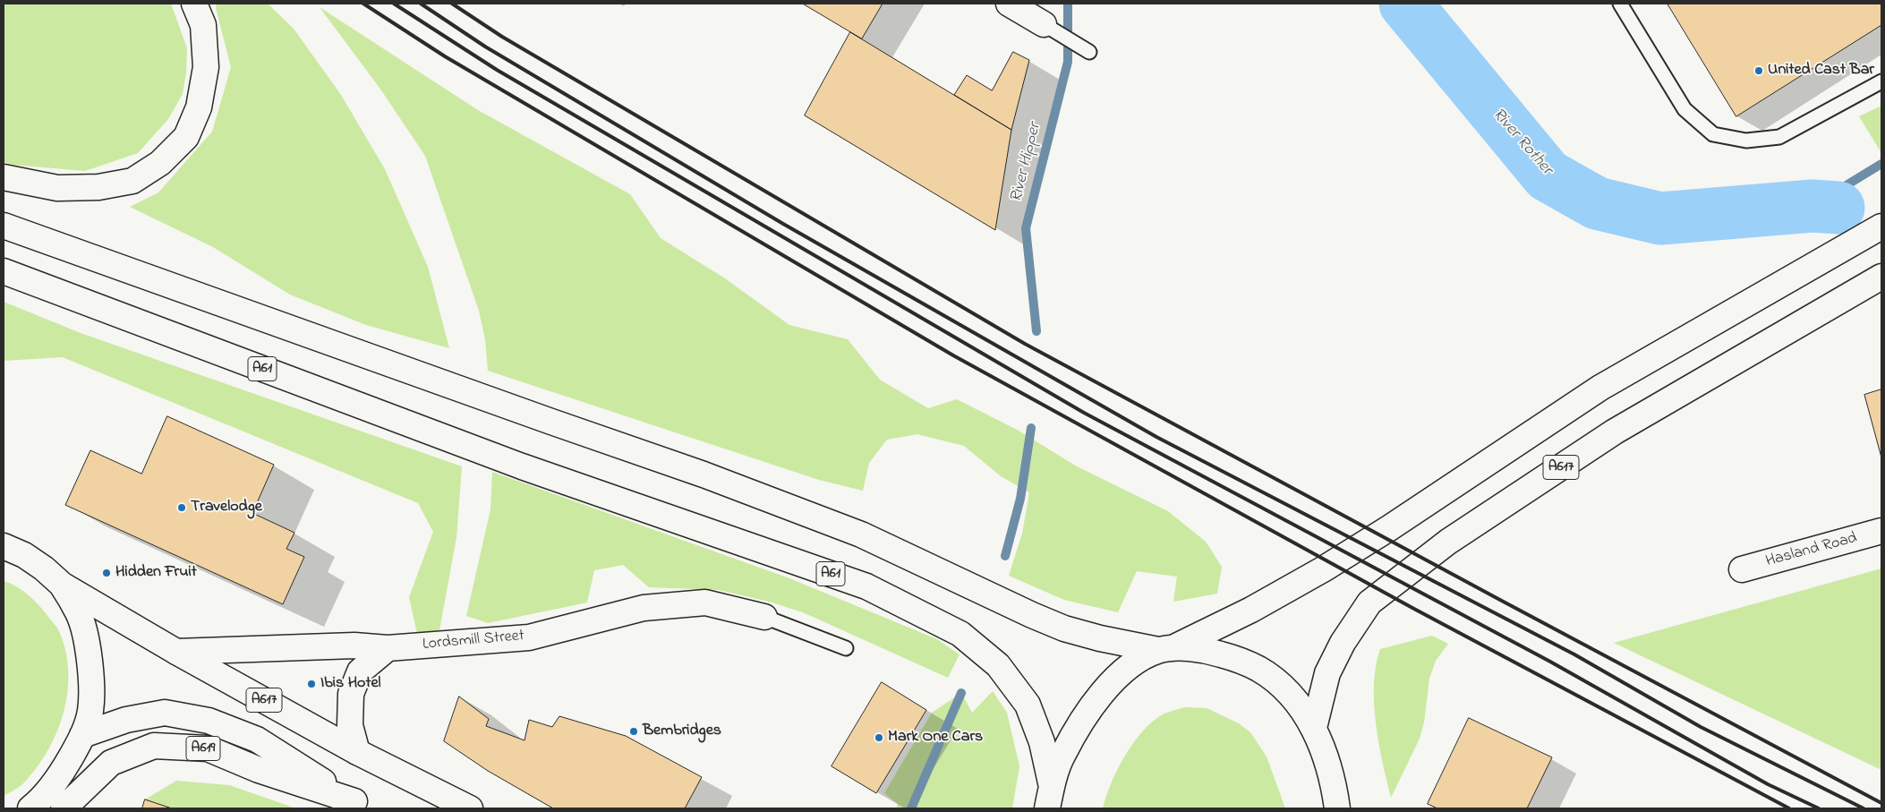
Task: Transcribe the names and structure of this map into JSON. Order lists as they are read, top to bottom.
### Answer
{
  "streets": {
    "main road": [
      "A61",
      "A617",
      "Hasland Road",
      "Lordsmill Street",
      "A619"
    ]
  },
  "crossings": [
    ["A617", "Lordsmill Street"],
    ["A617", "A619"]
  ],
  "water": ["River Rother", "River Hipper"],
  "places": [
    "United Cast Bar",
    "Travelodge",
    "Hidden Fruit",
    "Ibis Hotel",
    "Bembridges",
    "Mark One Cars"
  ]
}
